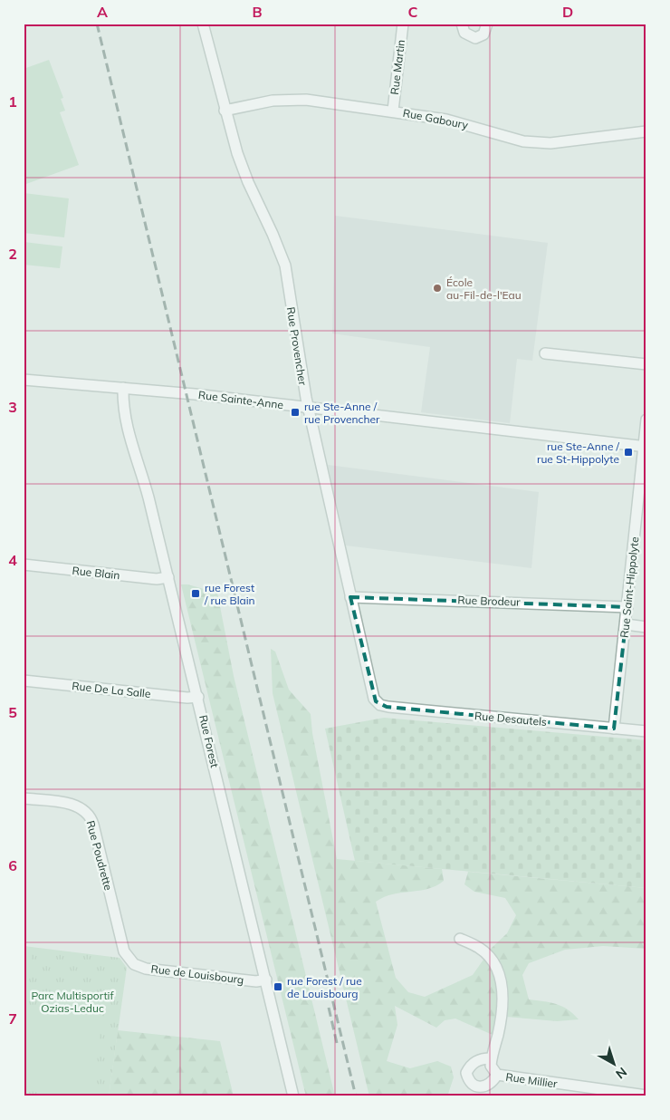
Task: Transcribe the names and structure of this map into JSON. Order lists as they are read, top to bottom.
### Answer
{
  "streets": {
    "street": [
      "Rue Martin",
      "Rue Gaboury",
      "Rue Provencher",
      "Rue Sainte-Anne",
      "Rue Blain",
      "Rue Saint-Hippolyte",
      "Rue Brodeur",
      "Rue De La Salle",
      "Rue Desautels",
      "Rue Forest",
      "Rue Poudrette",
      "Rue de Louisbourg",
      "Rue Millier"
    ]
  },
  "crossings": [
    ["Rue Martin", "Rue Gaboury"],
    ["Rue Gaboury", "Rue Provencher"],
    ["Rue Provencher", "Rue Sainte-Anne"],
    ["Rue Provencher", "Rue Brodeur"],
    ["Rue Provencher", "Rue Desautels"],
    ["Rue Sainte-Anne", "Rue Saint-Hippolyte"],
    ["Rue Sainte-Anne", "Rue Forest"],
    ["Rue Blain", "Rue Forest"],
    ["Rue Saint-Hippolyte", "Rue Brodeur"],
    ["Rue Saint-Hippolyte", "Rue Desautels"],
    ["Rue De La Salle", "Rue Forest"],
    ["Rue Forest", "Rue de Louisbourg"],
    ["Rue Poudrette", "Rue de Louisbourg"]
  ],
  "parks": ["Parc Multisportif Ozias-Leduc"],
  "places": {
    "other": ["École au-Fil-de-l'Eau"],
    "transit": [
      "rue Ste-Anne / rue Provencher",
      "rue Ste-Anne / rue St-Hippolyte",
      "rue Forest / rue Blain",
      "rue Forest / rue de Louisbourg"
    ]
  },
  "north": "bottom right",
  "grid": {
    "columns": [
      "A",
      "B",
      "C",
      "D"
    ],
    "rows": [
      "1",
      "2",
      "3",
      "4",
      "5",
      "6",
      "7"
    ]
  }
}
